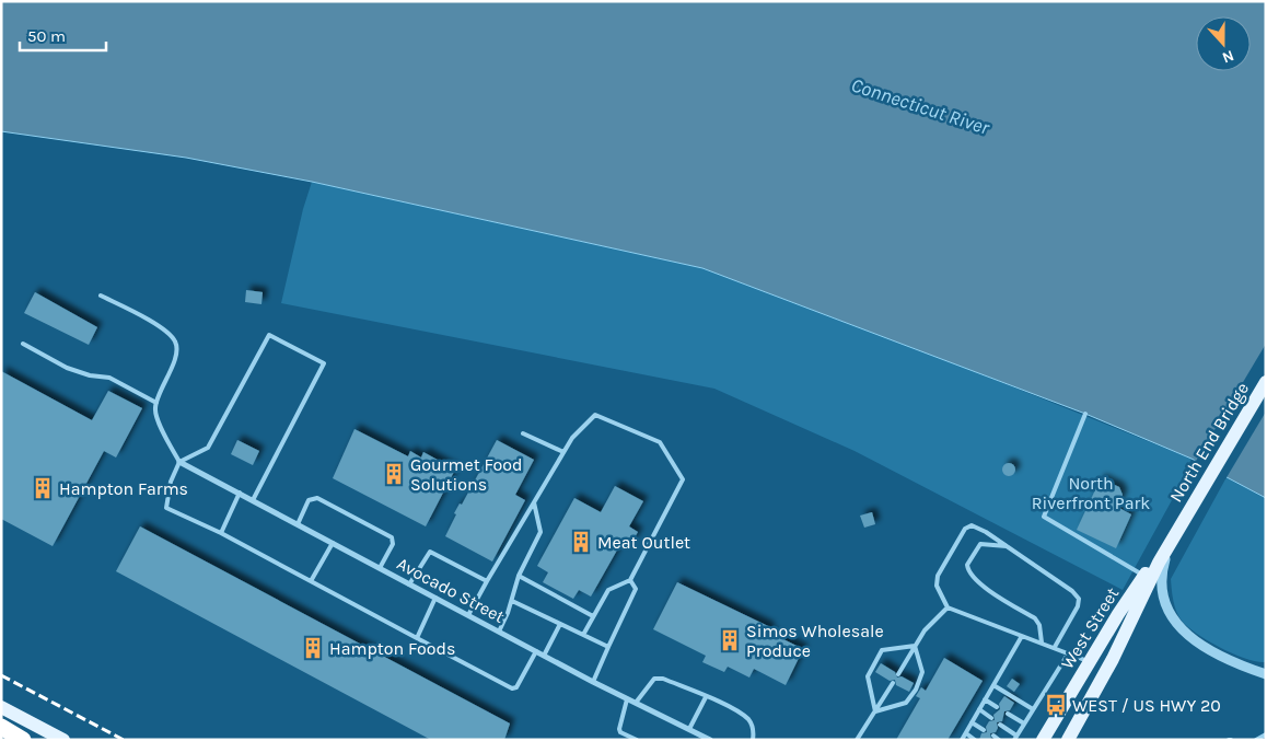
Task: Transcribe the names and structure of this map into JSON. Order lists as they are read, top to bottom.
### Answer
{
  "streets": {
    "main road": ["North End Bridge", "West Street"],
    "street": ["Avocado Street"]
  },
  "crossings": [
    ["North End Bridge", "West Street"]
  ],
  "water": ["Connecticut River"],
  "parks": ["North Riverfront Park"],
  "places": {
    "building": [
      "Gourmet Food Solutions",
      "Hampton Farms",
      "Meat Outlet",
      "Simos Wholesale Produce",
      "Hampton Foods"
    ],
    "bus stop": ["WEST / US HWY 20"]
  },
  "scale_bar": "50 m",
  "north": "bottom"
}
